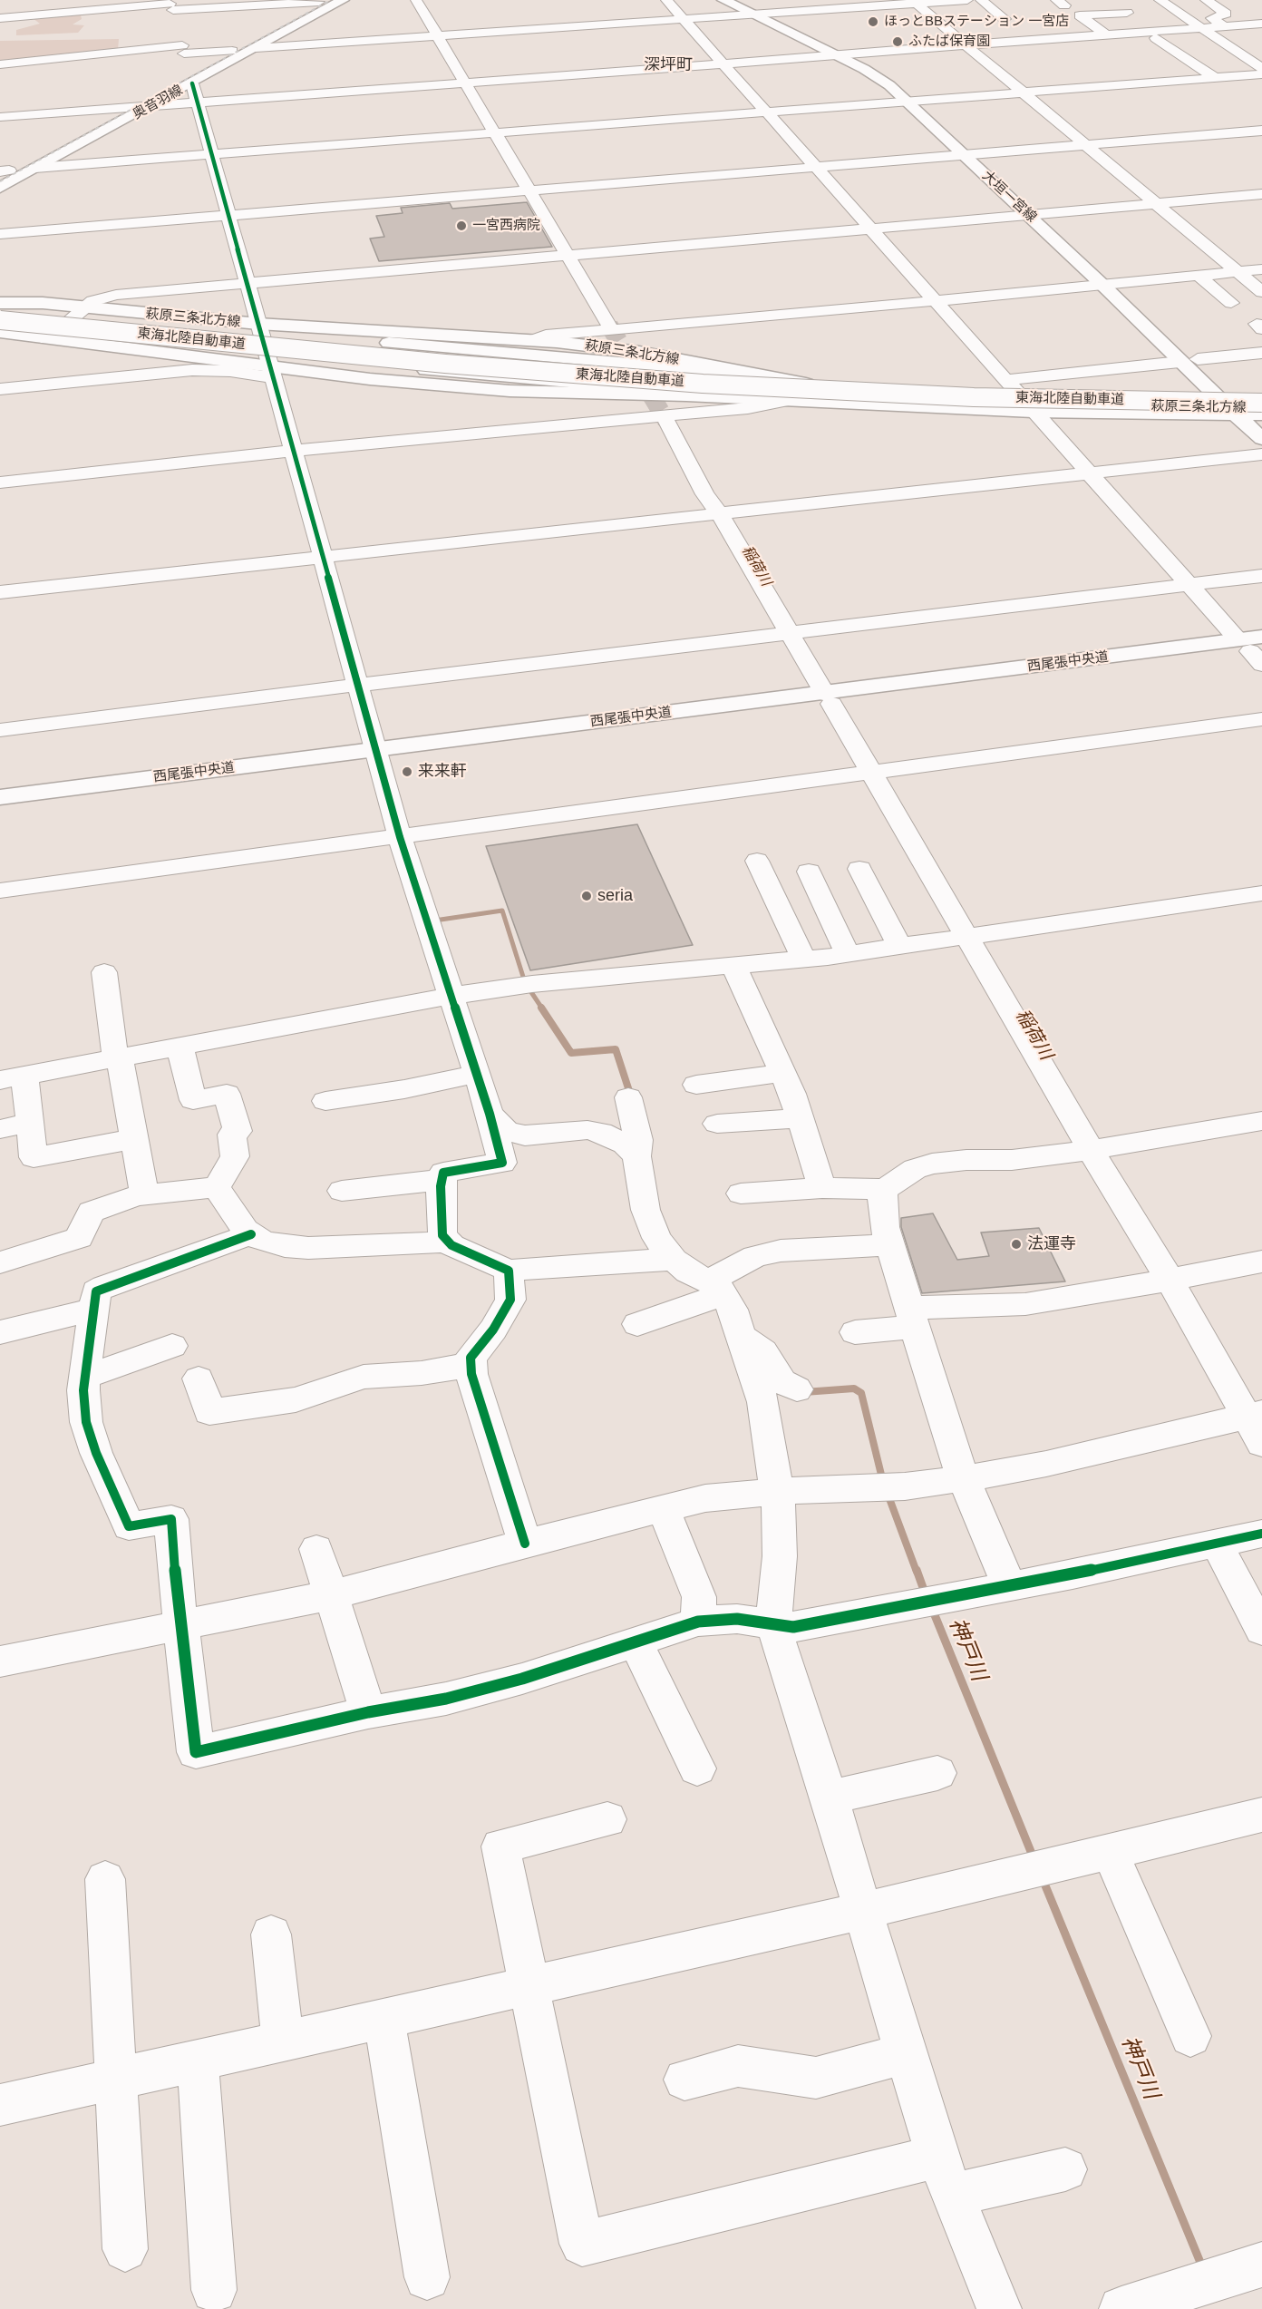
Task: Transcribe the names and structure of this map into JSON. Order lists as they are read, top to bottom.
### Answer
{
  "streets": {
    "main road": [
      "奥音羽線",
      "大垣一宮線",
      "萩原三条北方線",
      "東海北陸自動車道",
      "西尾張中央道"
    ]
  },
  "crossings": [
    ["大垣一宮線", "萩原三条北方線"],
    ["大垣一宮線", "東海北陸自動車道"],
    ["萩原三条北方線", "東海北陸自動車道"]
  ],
  "districts": ["深坪町"],
  "water": ["稲荷川", "神戸川"],
  "places": [
    "ほっとBBステーション 一宮店",
    "ふたば保育園",
    "一宮西病院",
    "来来軒",
    "seria",
    "法運寺"
  ]
}
